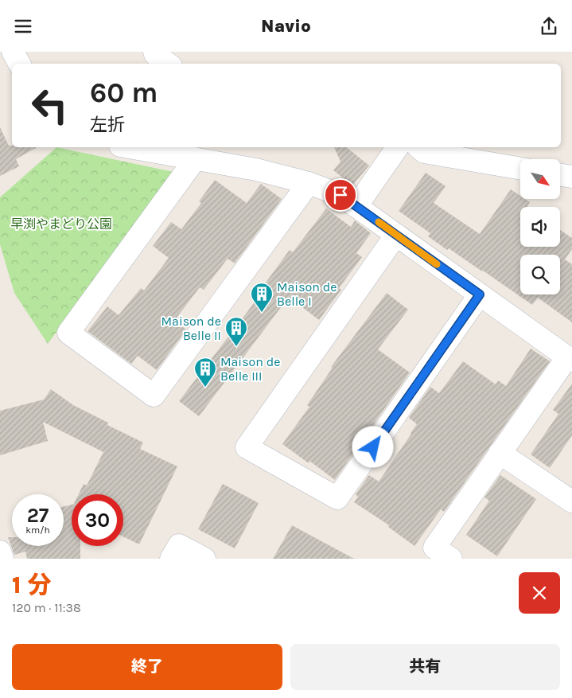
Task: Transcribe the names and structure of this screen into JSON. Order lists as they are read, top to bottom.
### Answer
{
  "parks": ["早渕やまどり公園"],
  "places": {
    "building": ["Maison de Belle I", "Maison de Belle II", "Maison de Belle III"]
  },
  "north": "bottom right",
  "page": {
    "header": "Navio",
    "turn": ["60 m", "左折"],
    "speed": "27 km/h",
    "limit": "30",
    "heading": ["1 分", "120 m · 11:38"],
    "buttons": ["終了", "共有"]
  }
}
